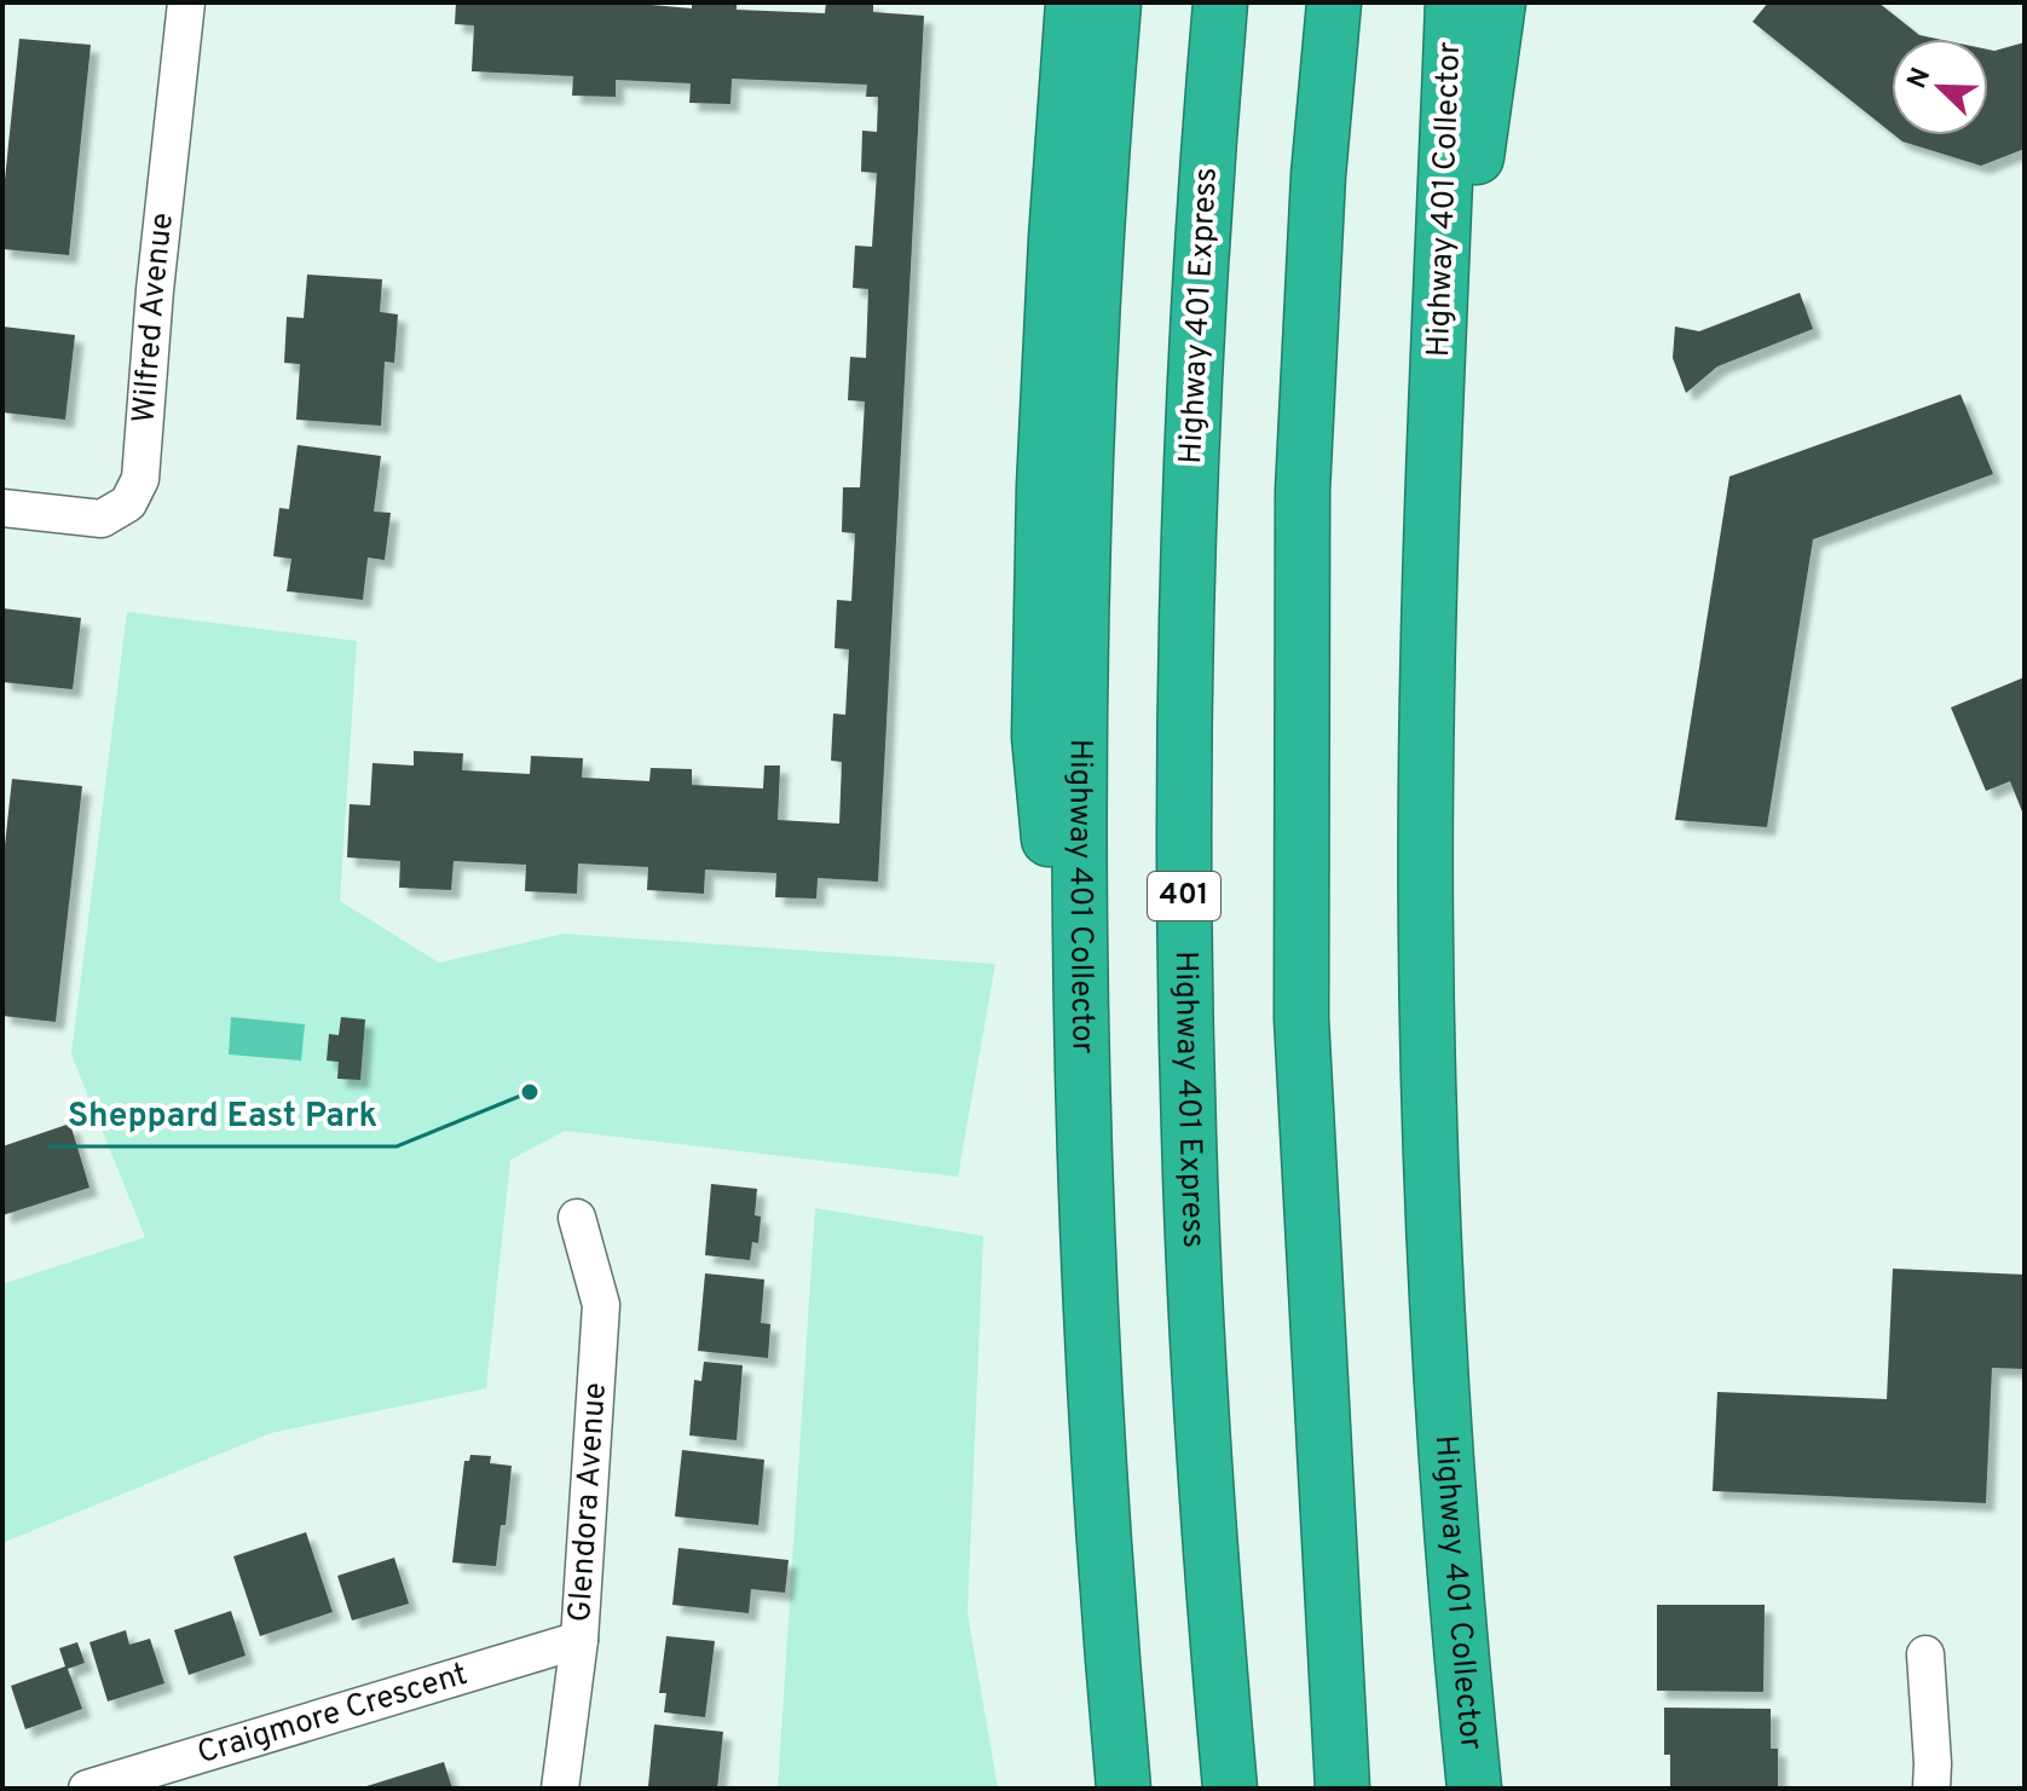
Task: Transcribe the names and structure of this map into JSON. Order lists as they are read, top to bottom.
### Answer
{
  "streets": {
    "highway": ["Highway 401 Collector", "Highway 401 Express", "401"],
    "street": ["Wilfred Avenue", "Glendora Avenue", "Craigmore Crescent"]
  },
  "crossings": [
    ["Glendora Avenue", "Craigmore Crescent"]
  ],
  "places": ["Sheppard East Park"],
  "north": "top left"
}
